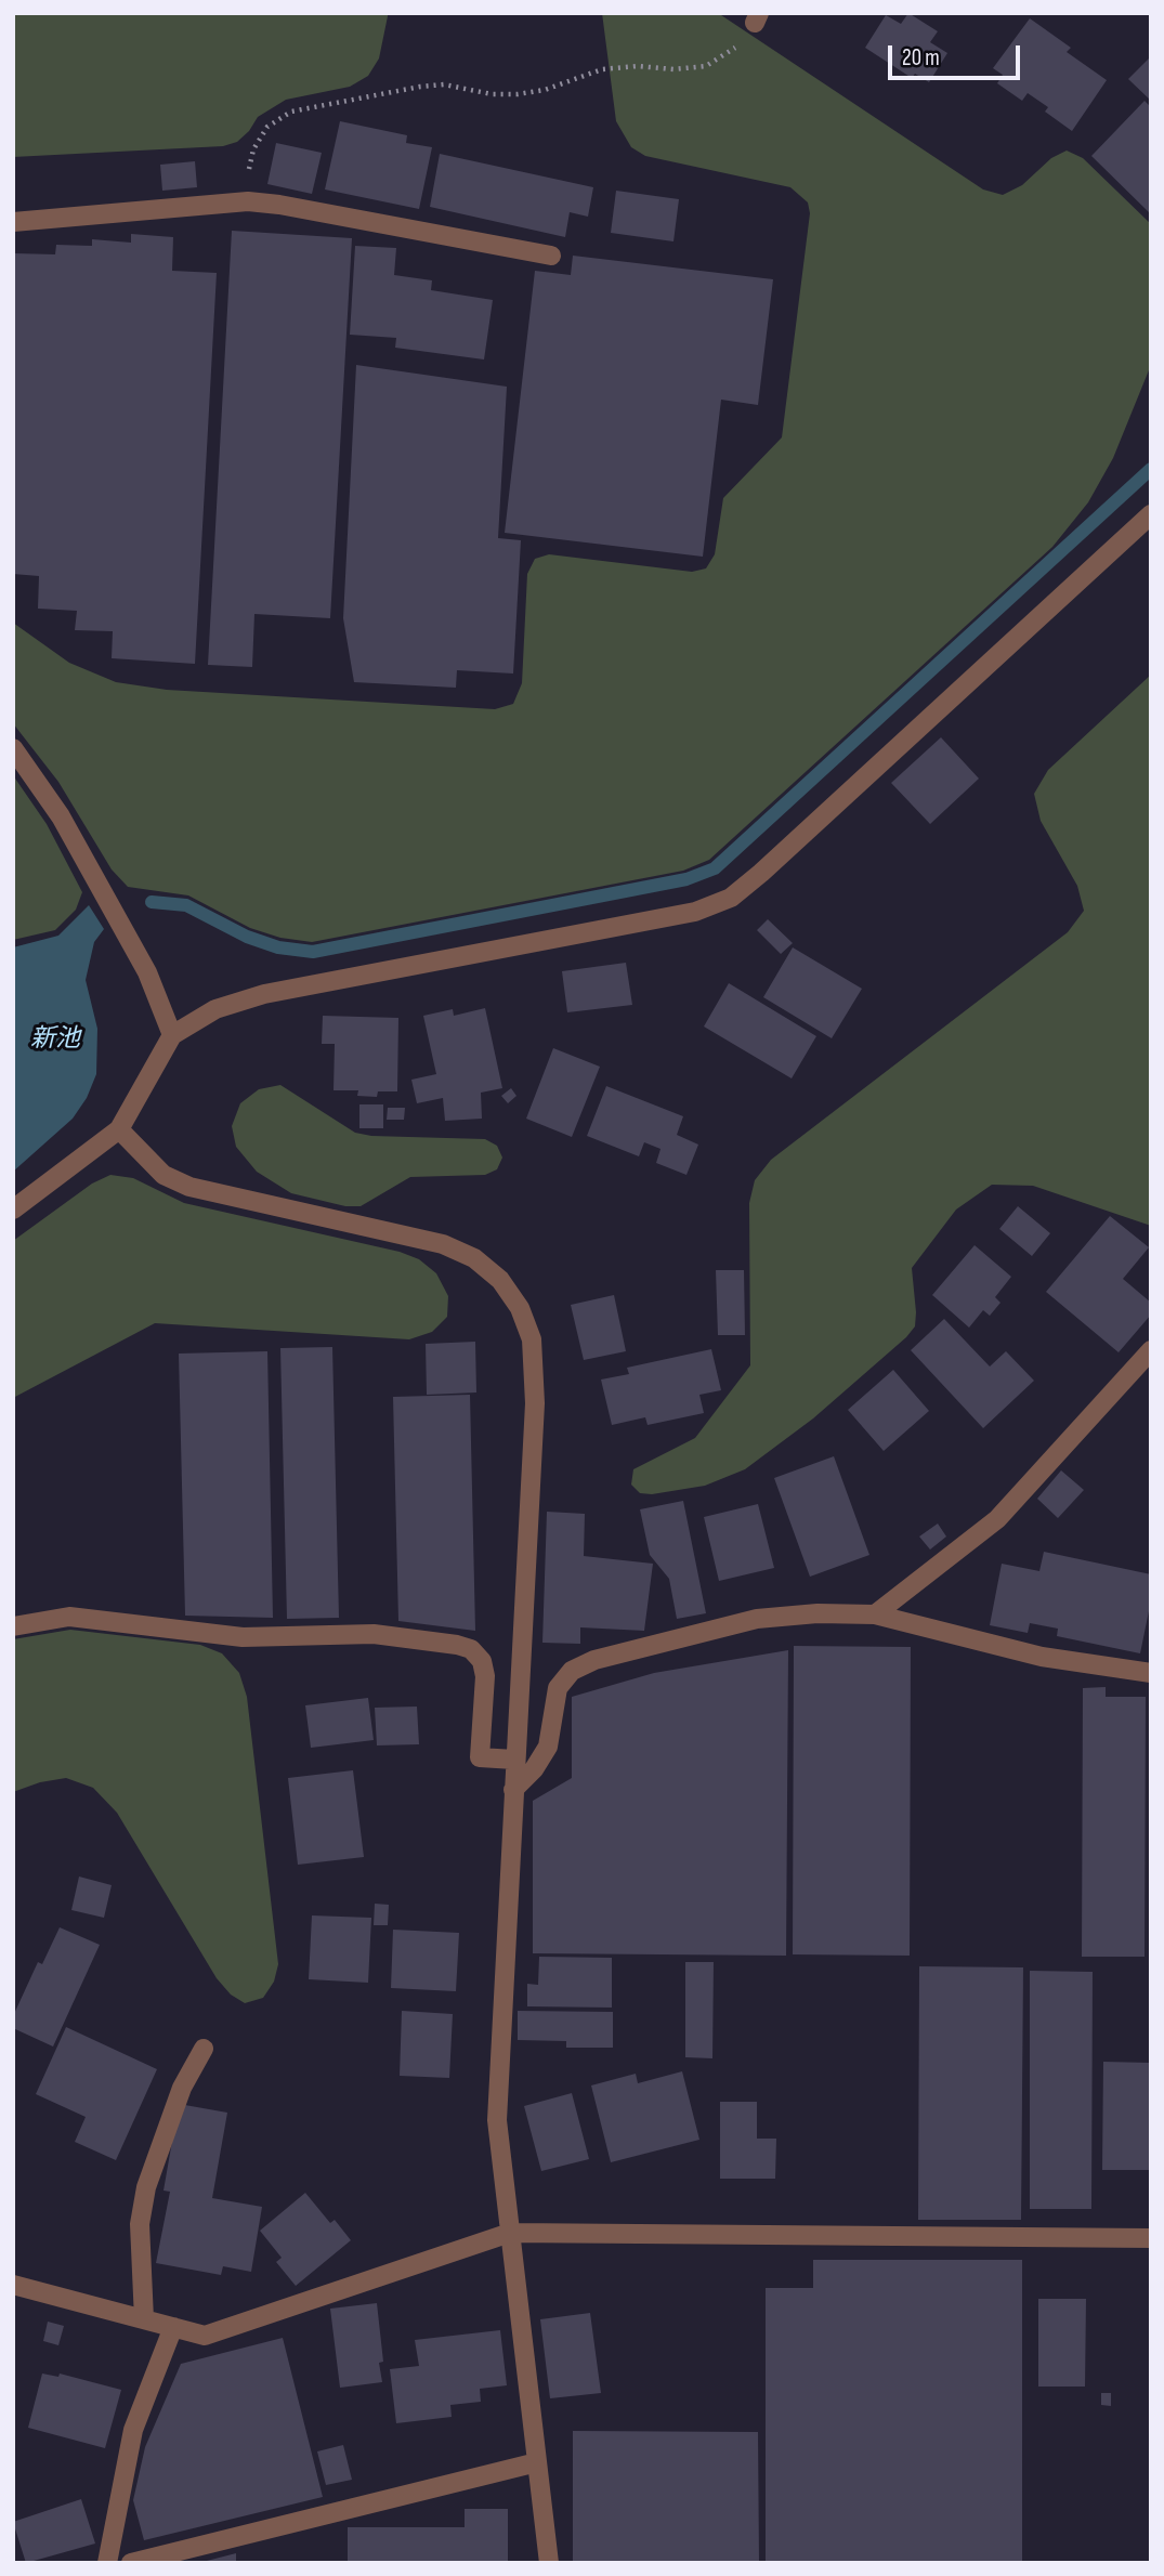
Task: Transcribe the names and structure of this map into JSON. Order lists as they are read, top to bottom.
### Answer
{
  "water": ["新池"],
  "scale_bar": "20 m"
}
